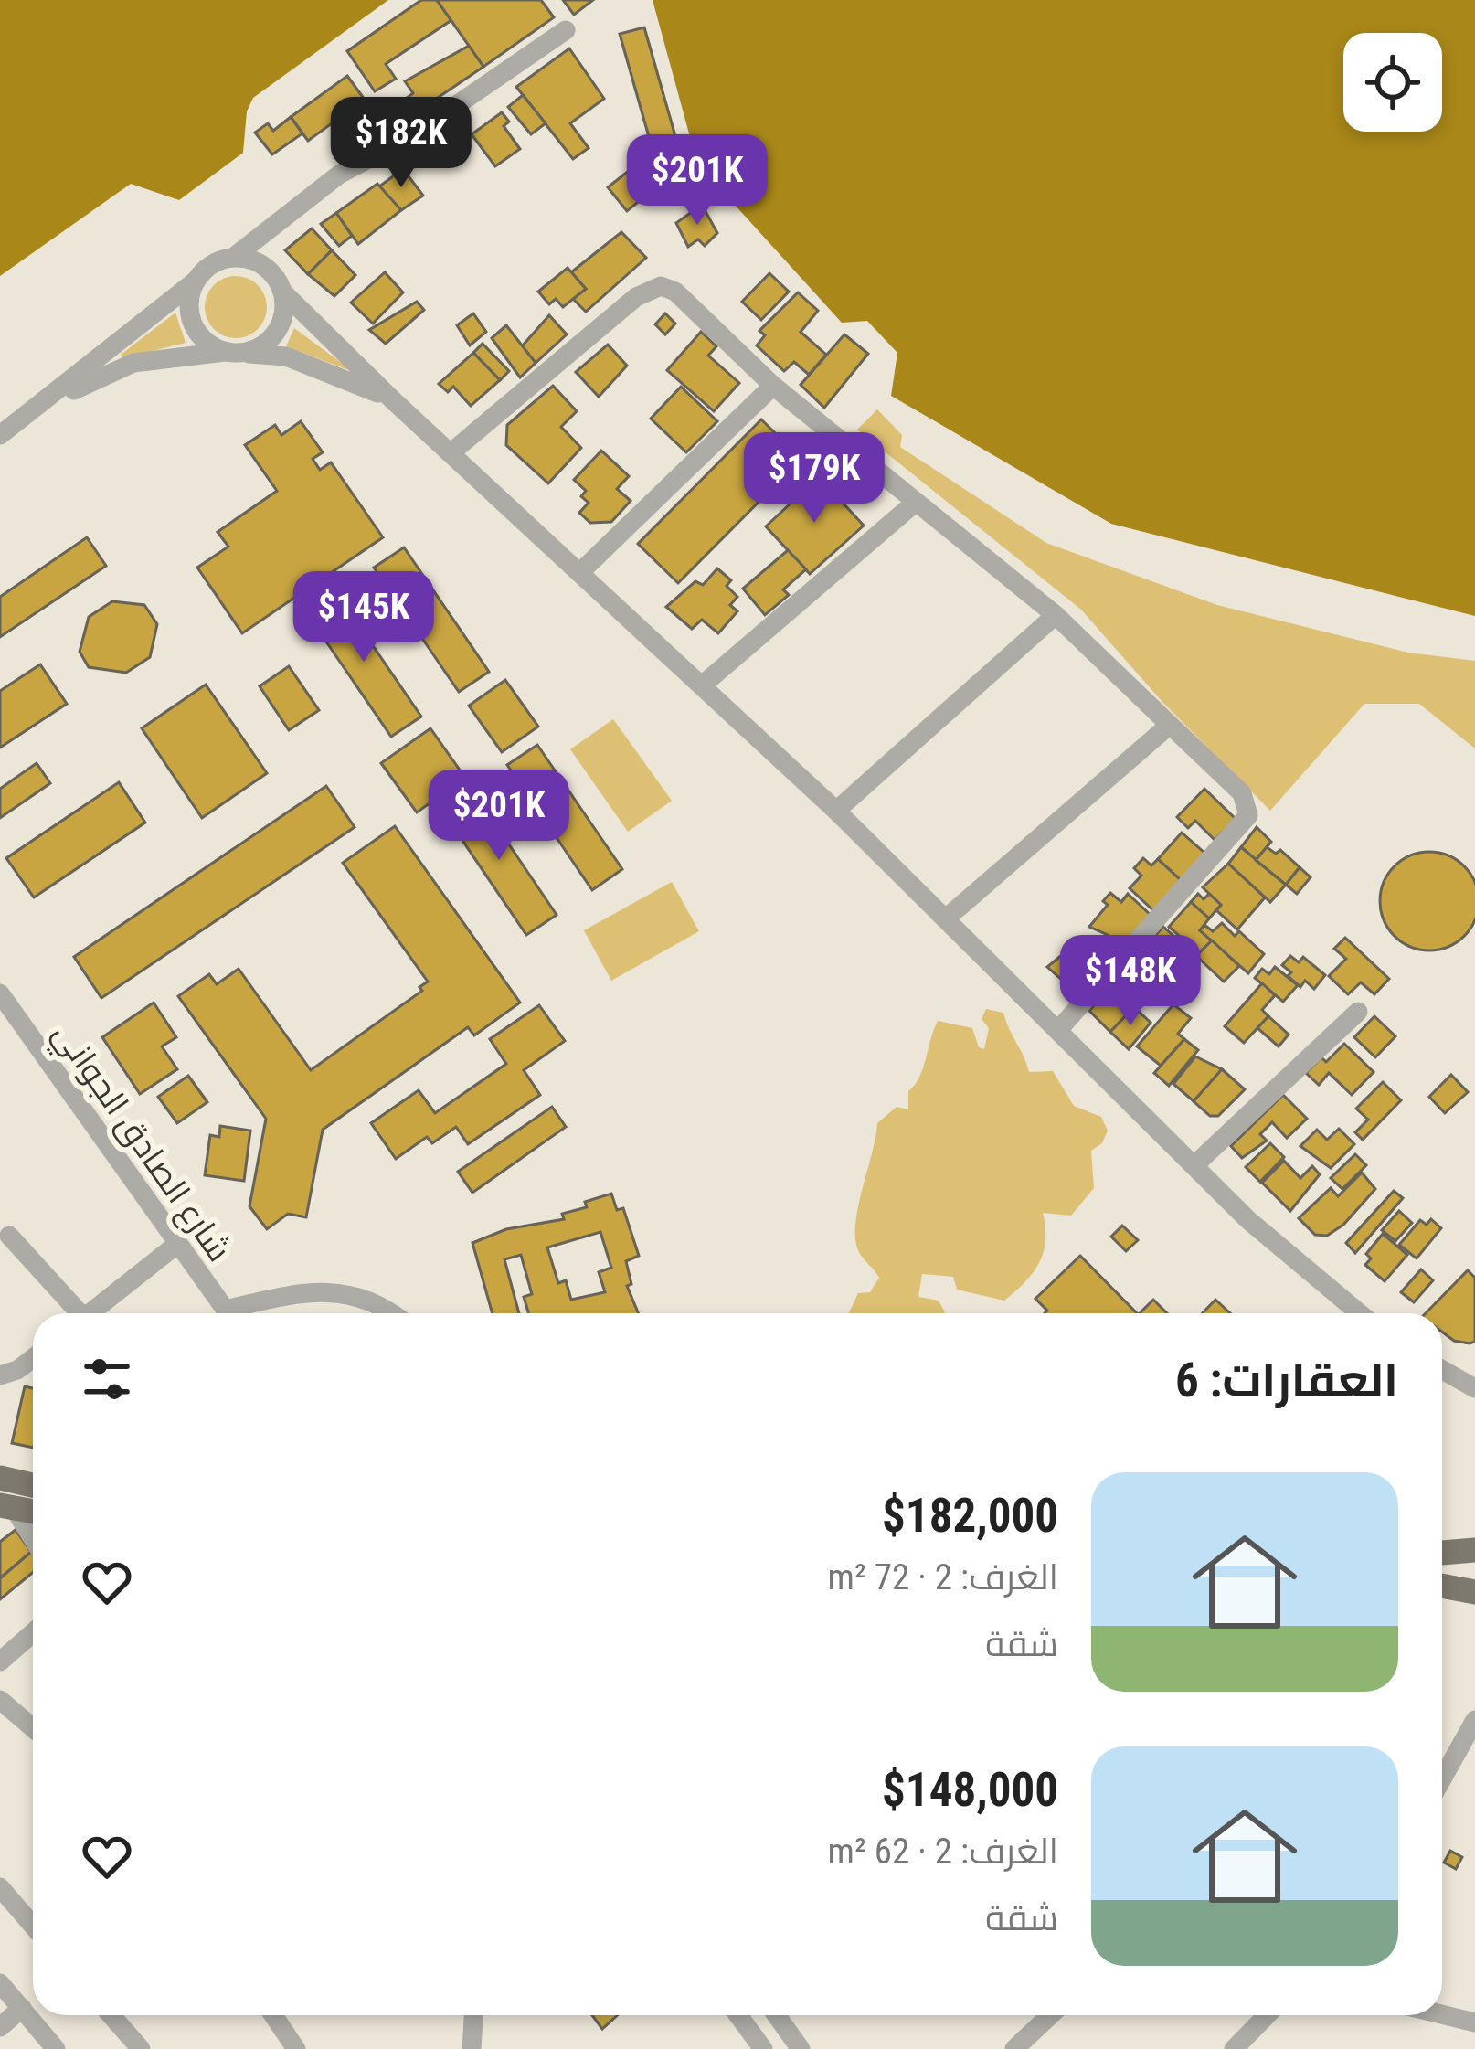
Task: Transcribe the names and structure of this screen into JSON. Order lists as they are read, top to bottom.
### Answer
{
  "streets": {
    "street": ["شارع الصادق الجواني"]
  },
  "page": {
    "price": [
      "$182K",
      "$201K",
      "$179K",
      "$145K",
      "$201K",
      "$148K"
    ],
    "heading": "العقارات: 6",
    "list": [
      {
        "name": "$182,000",
        "note": "الغرف: 2 · 72 m² · شقة"
      },
      {
        "name": "$148,000",
        "note": "الغرف: 2 · 62 m² · شقة"
      }
    ]
  }
}
